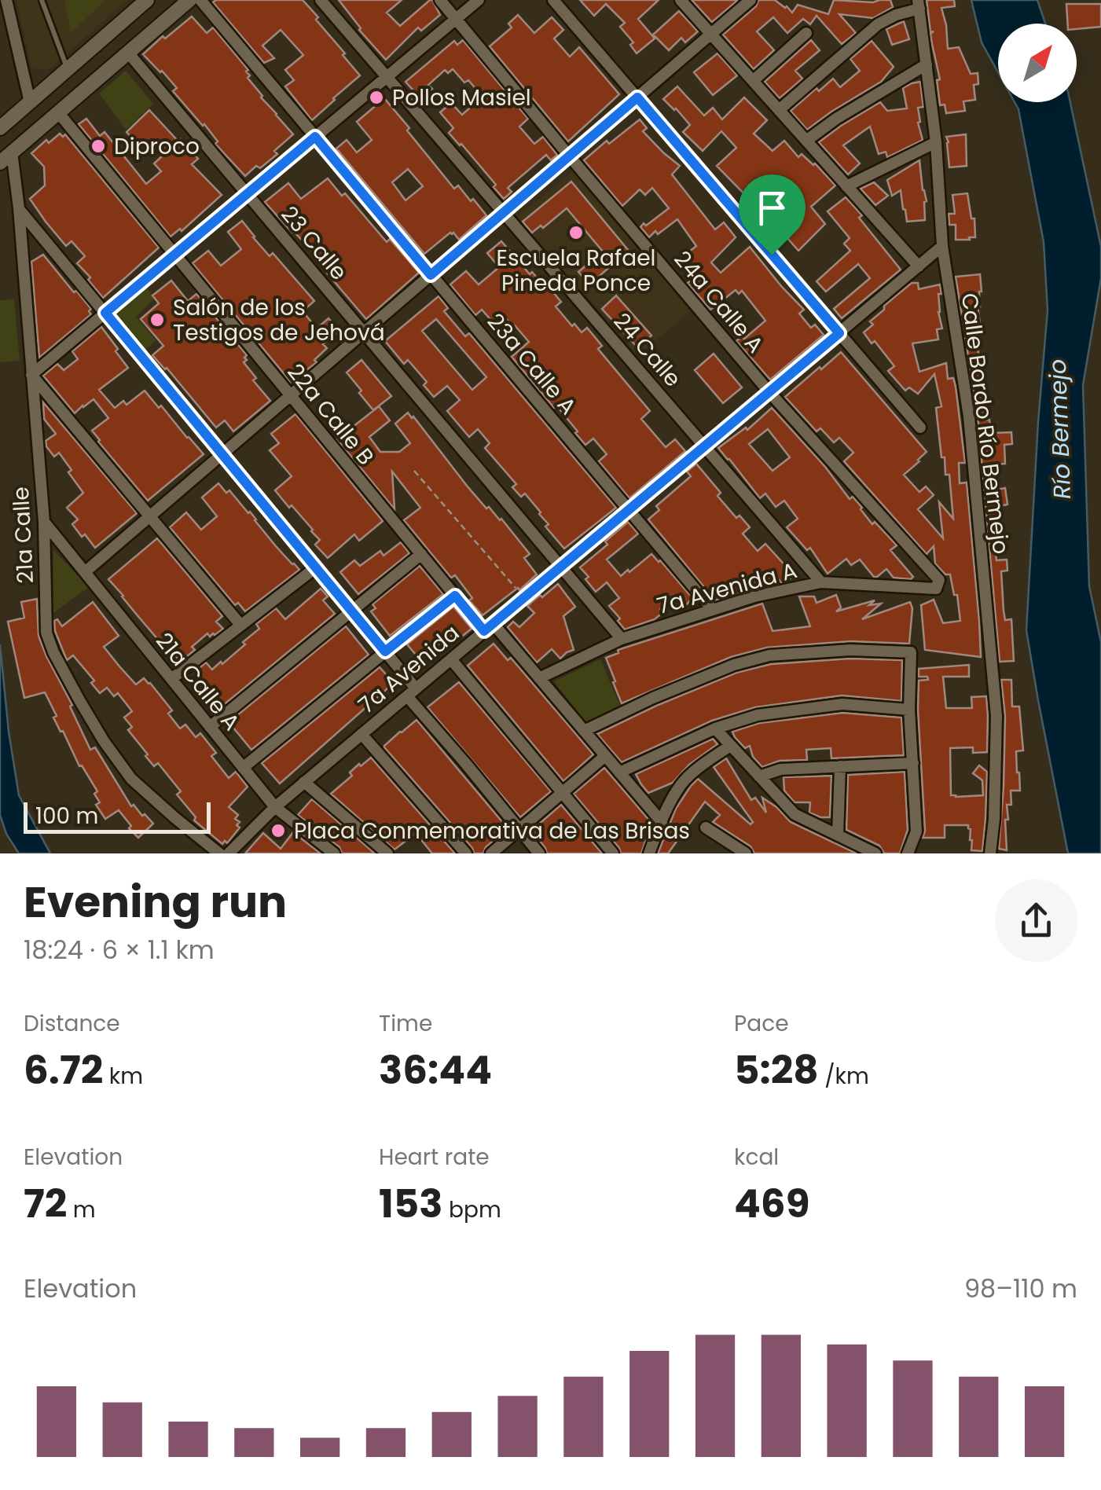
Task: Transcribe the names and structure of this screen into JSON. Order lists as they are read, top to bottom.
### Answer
{
  "streets": {
    "street": [
      "23 Calle",
      "24a Calle A",
      "24 Calle",
      "23a Calle A",
      "22a Calle B",
      "Calle Bordo Río Bermejo",
      "21a Calle",
      "7a Avenida A",
      "7a Avenida",
      "21a Calle A"
    ]
  },
  "crossings": [
    ["23 Calle", "7a Avenida A"],
    ["23 Calle", "7a Avenida"],
    ["24a Calle A", "7a Avenida A"],
    ["24a Calle A", "7a Avenida"],
    ["24 Calle", "7a Avenida A"],
    ["24 Calle", "7a Avenida"],
    ["23a Calle A", "7a Avenida A"],
    ["23a Calle A", "7a Avenida"],
    ["22a Calle B", "7a Avenida A"],
    ["22a Calle B", "7a Avenida"],
    ["Calle Bordo Río Bermejo", "7a Avenida"],
    ["21a Calle", "21a Calle A"],
    ["7a Avenida", "21a Calle A"]
  ],
  "water": ["Río Bermejo"],
  "places": [
    "Pollos Masiel",
    "Diproco",
    "Escuela Rafael Pineda Ponce",
    "Salón de los Testigos de Jehová",
    "Placa Conmemorativa de Las Brisas"
  ],
  "scale_bar": "100 m",
  "north": "top right",
  "page": {
    "scale": "100 m",
    "heading": ["Evening run", "18:24 · 6 × 1.1 km"],
    "stats": [
      ["Distance", "6.72 km"],
      ["Time", "36:44"],
      ["Pace", "5:28 /km"],
      ["Elevation", "72 m"],
      ["Heart rate", "153 bpm"],
      ["kcal", "469"]
    ],
    "chart": ["Elevation", "98–110 m"]
  }
}
